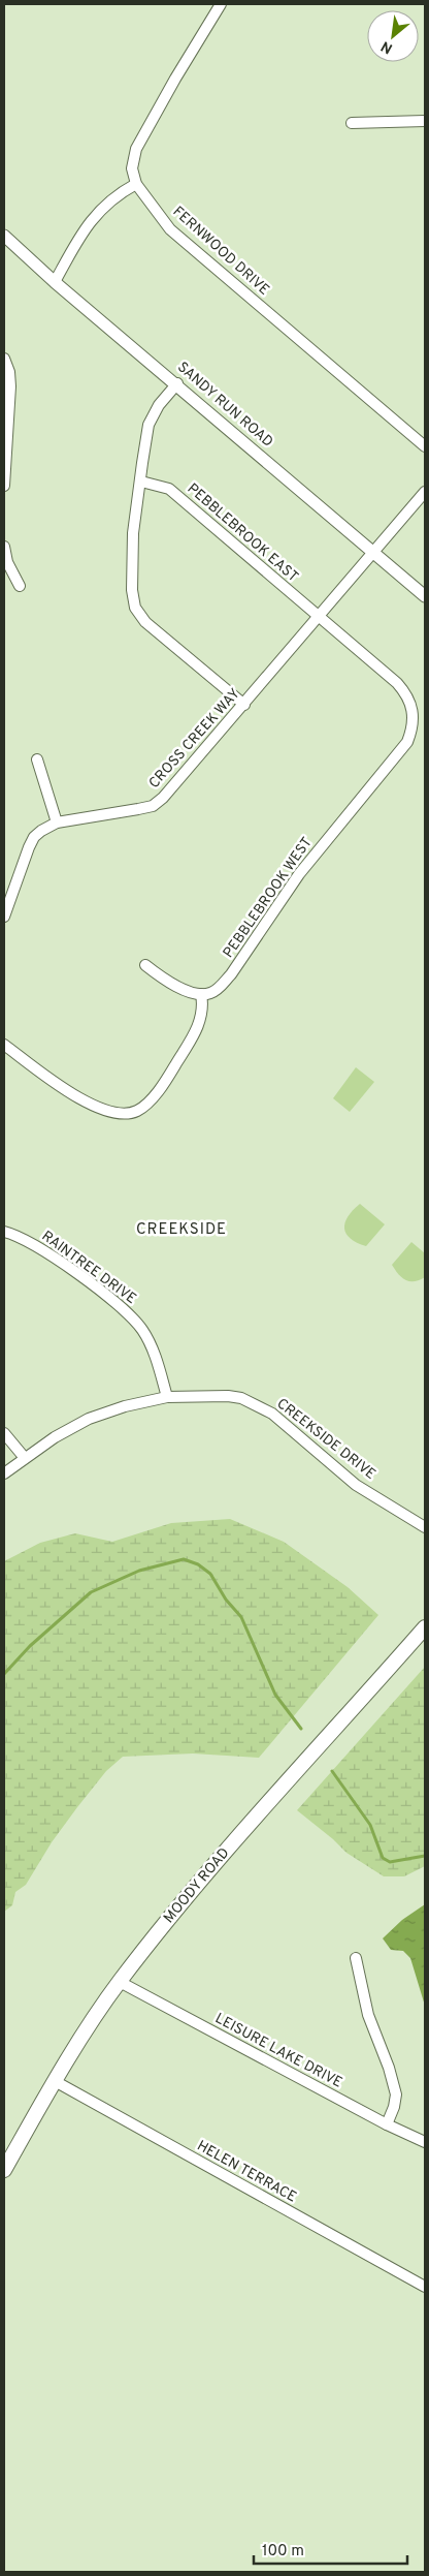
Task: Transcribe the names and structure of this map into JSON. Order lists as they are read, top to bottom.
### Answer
{
  "streets": {
    "main road": ["MOODY ROAD"],
    "street": [
      "FERNWOOD DRIVE",
      "SANDY RUN ROAD",
      "PEBBLEBROOK EAST",
      "CROSS CREEK WAY",
      "PEBBLEBROOK WEST",
      "RAINTREE DRIVE",
      "CREEKSIDE DRIVE",
      "LEISURE LAKE DRIVE",
      "HELEN TERRACE"
    ]
  },
  "crossings": [
    ["SANDY RUN ROAD", "CROSS CREEK WAY"],
    ["PEBBLEBROOK EAST", "CROSS CREEK WAY"],
    ["PEBBLEBROOK EAST", "PEBBLEBROOK WEST"],
    ["CROSS CREEK WAY", "PEBBLEBROOK WEST"],
    ["RAINTREE DRIVE", "CREEKSIDE DRIVE"],
    ["MOODY ROAD", "LEISURE LAKE DRIVE"],
    ["MOODY ROAD", "HELEN TERRACE"]
  ],
  "districts": ["CREEKSIDE"],
  "scale_bar": "100 m",
  "north": "bottom left"
}
